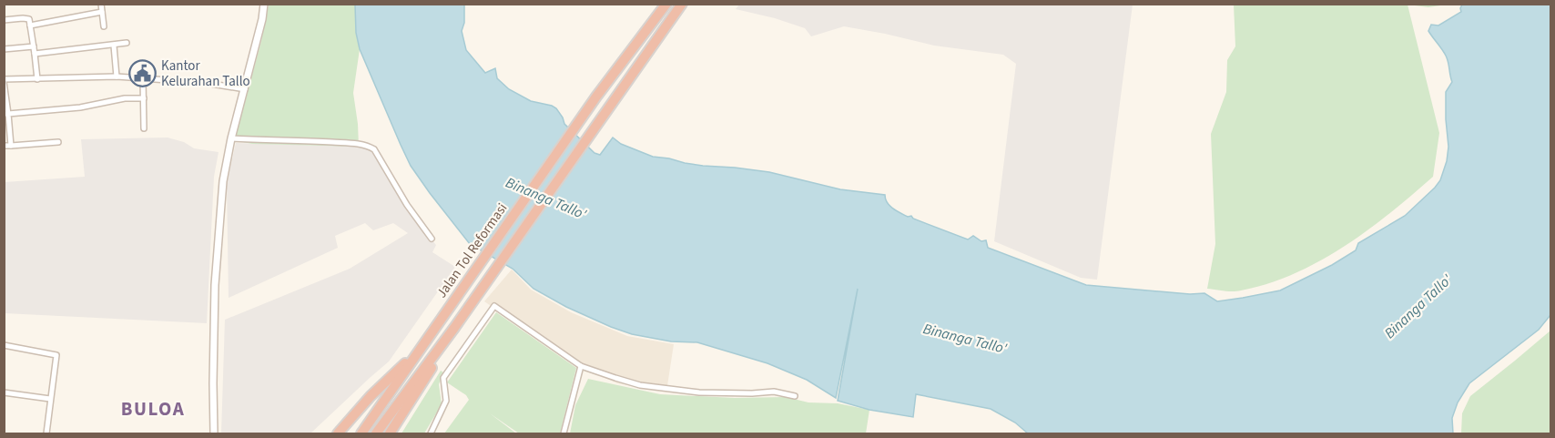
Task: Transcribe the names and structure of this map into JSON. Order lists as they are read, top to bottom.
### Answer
{
  "streets": {
    "highway": ["Jalan Tol Reformasi"]
  },
  "districts": ["BULOA"],
  "water": ["Binanga Tallo'"],
  "places": {
    "public building": ["Kantor Kelurahan Tallo"]
  }
}
